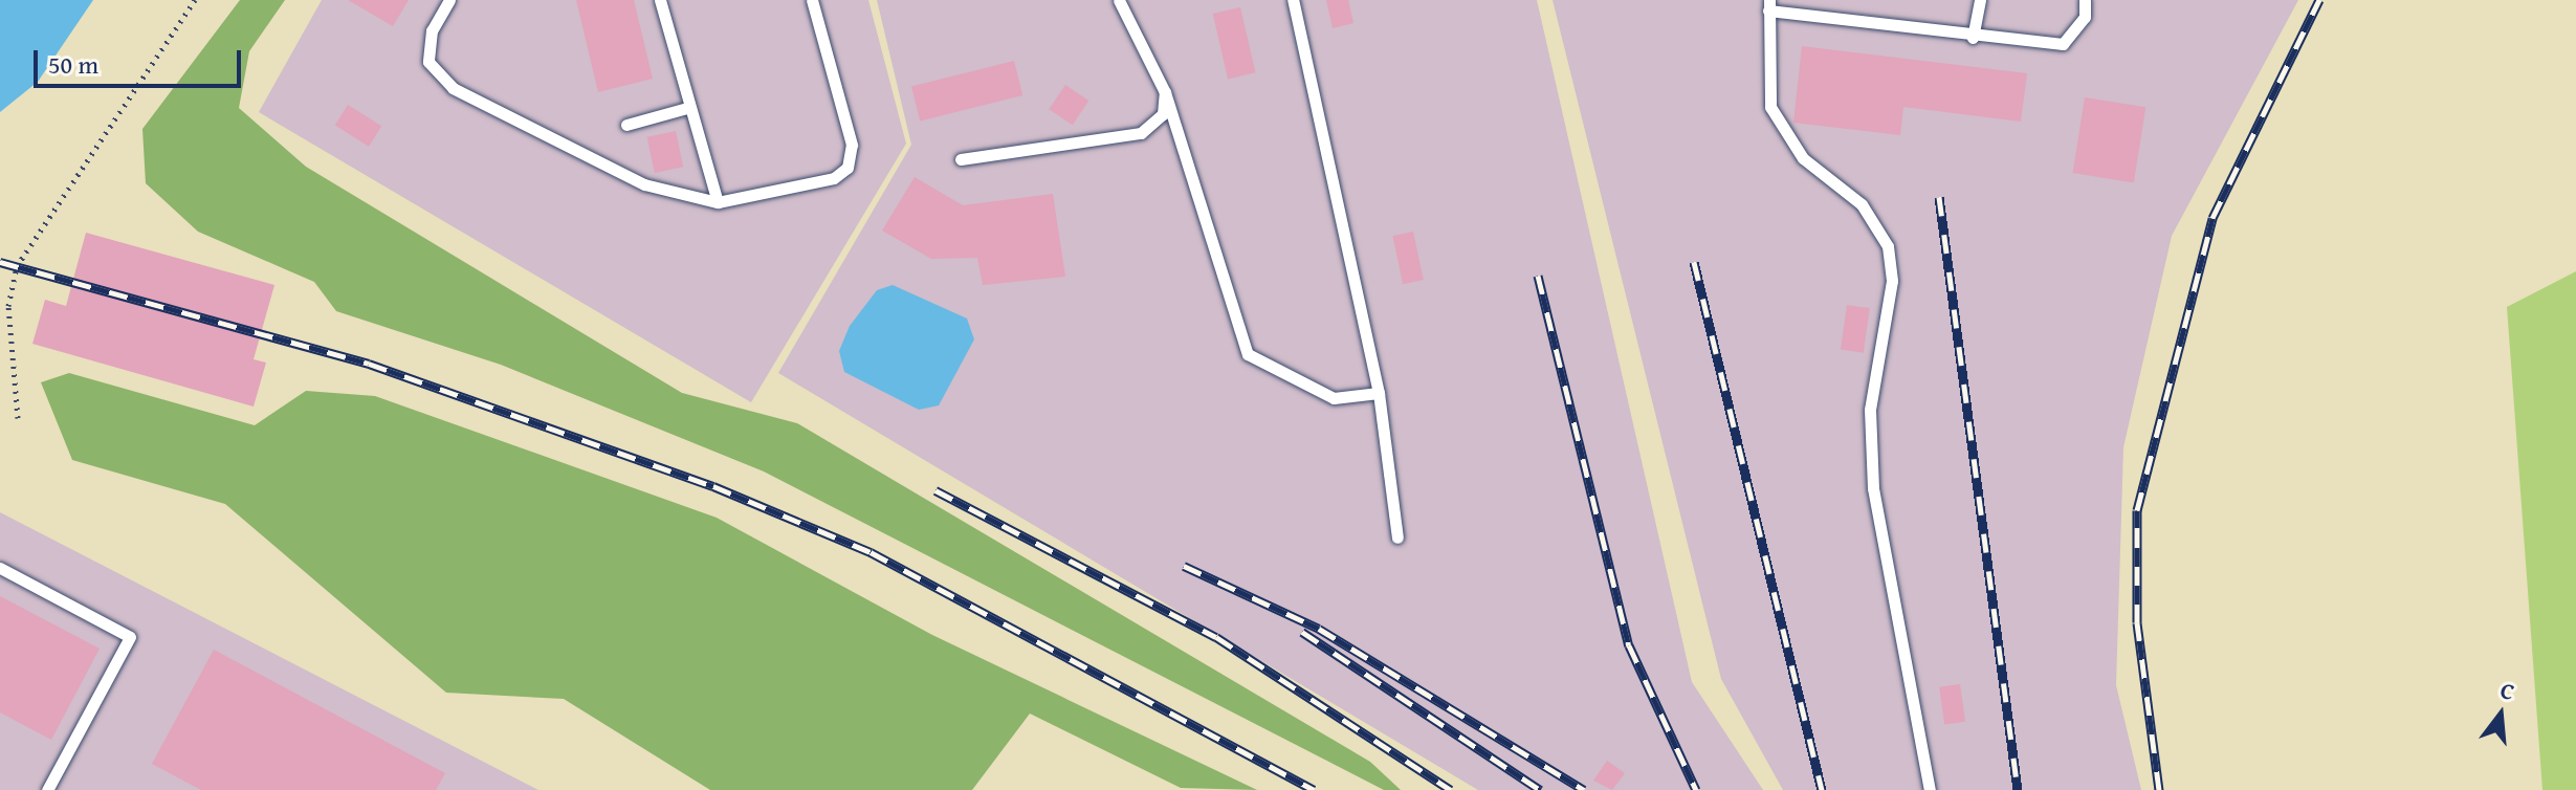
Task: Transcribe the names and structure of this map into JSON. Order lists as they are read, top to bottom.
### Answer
{
  "scale_bar": "50 m",
  "north": "top"
}
